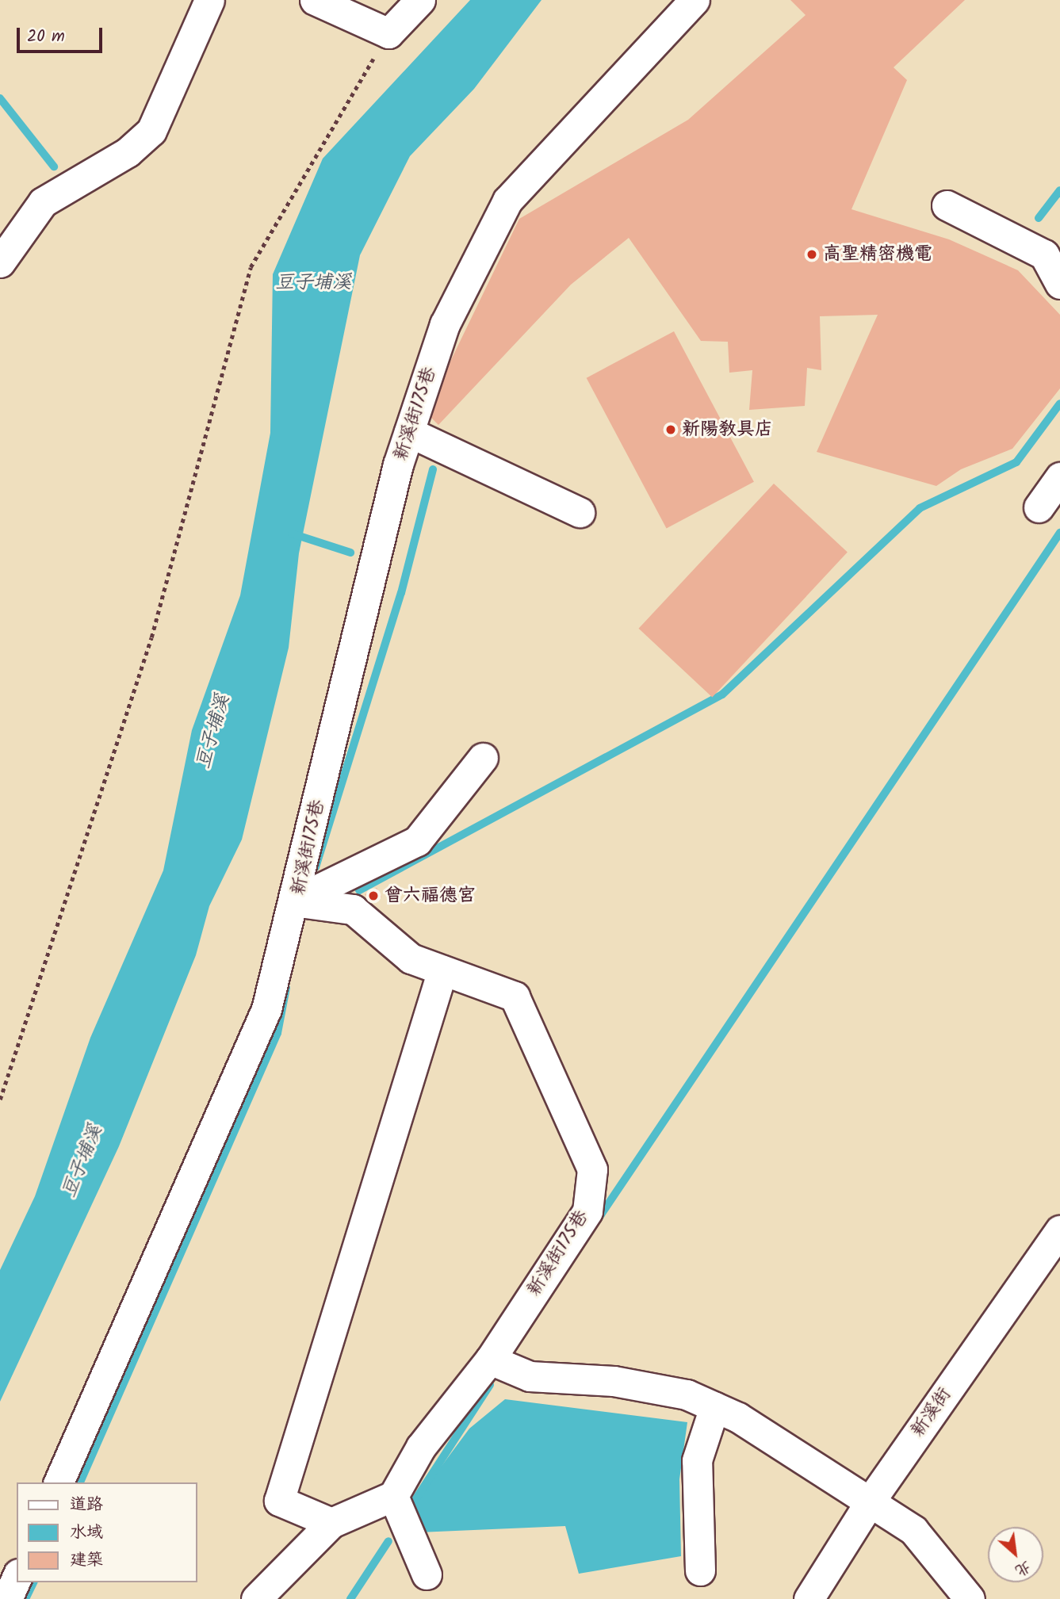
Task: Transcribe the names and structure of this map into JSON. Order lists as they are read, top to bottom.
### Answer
{
  "streets": {
    "street": ["新溪街175巷", "新溪街"]
  },
  "water": ["豆子埔溪"],
  "places": ["高聖精密機電", "新陽教具店", "曾六福德宫"],
  "legend": ["道路", "水域", "建築"],
  "scale_bar": "20 m",
  "north": "bottom right"
}
